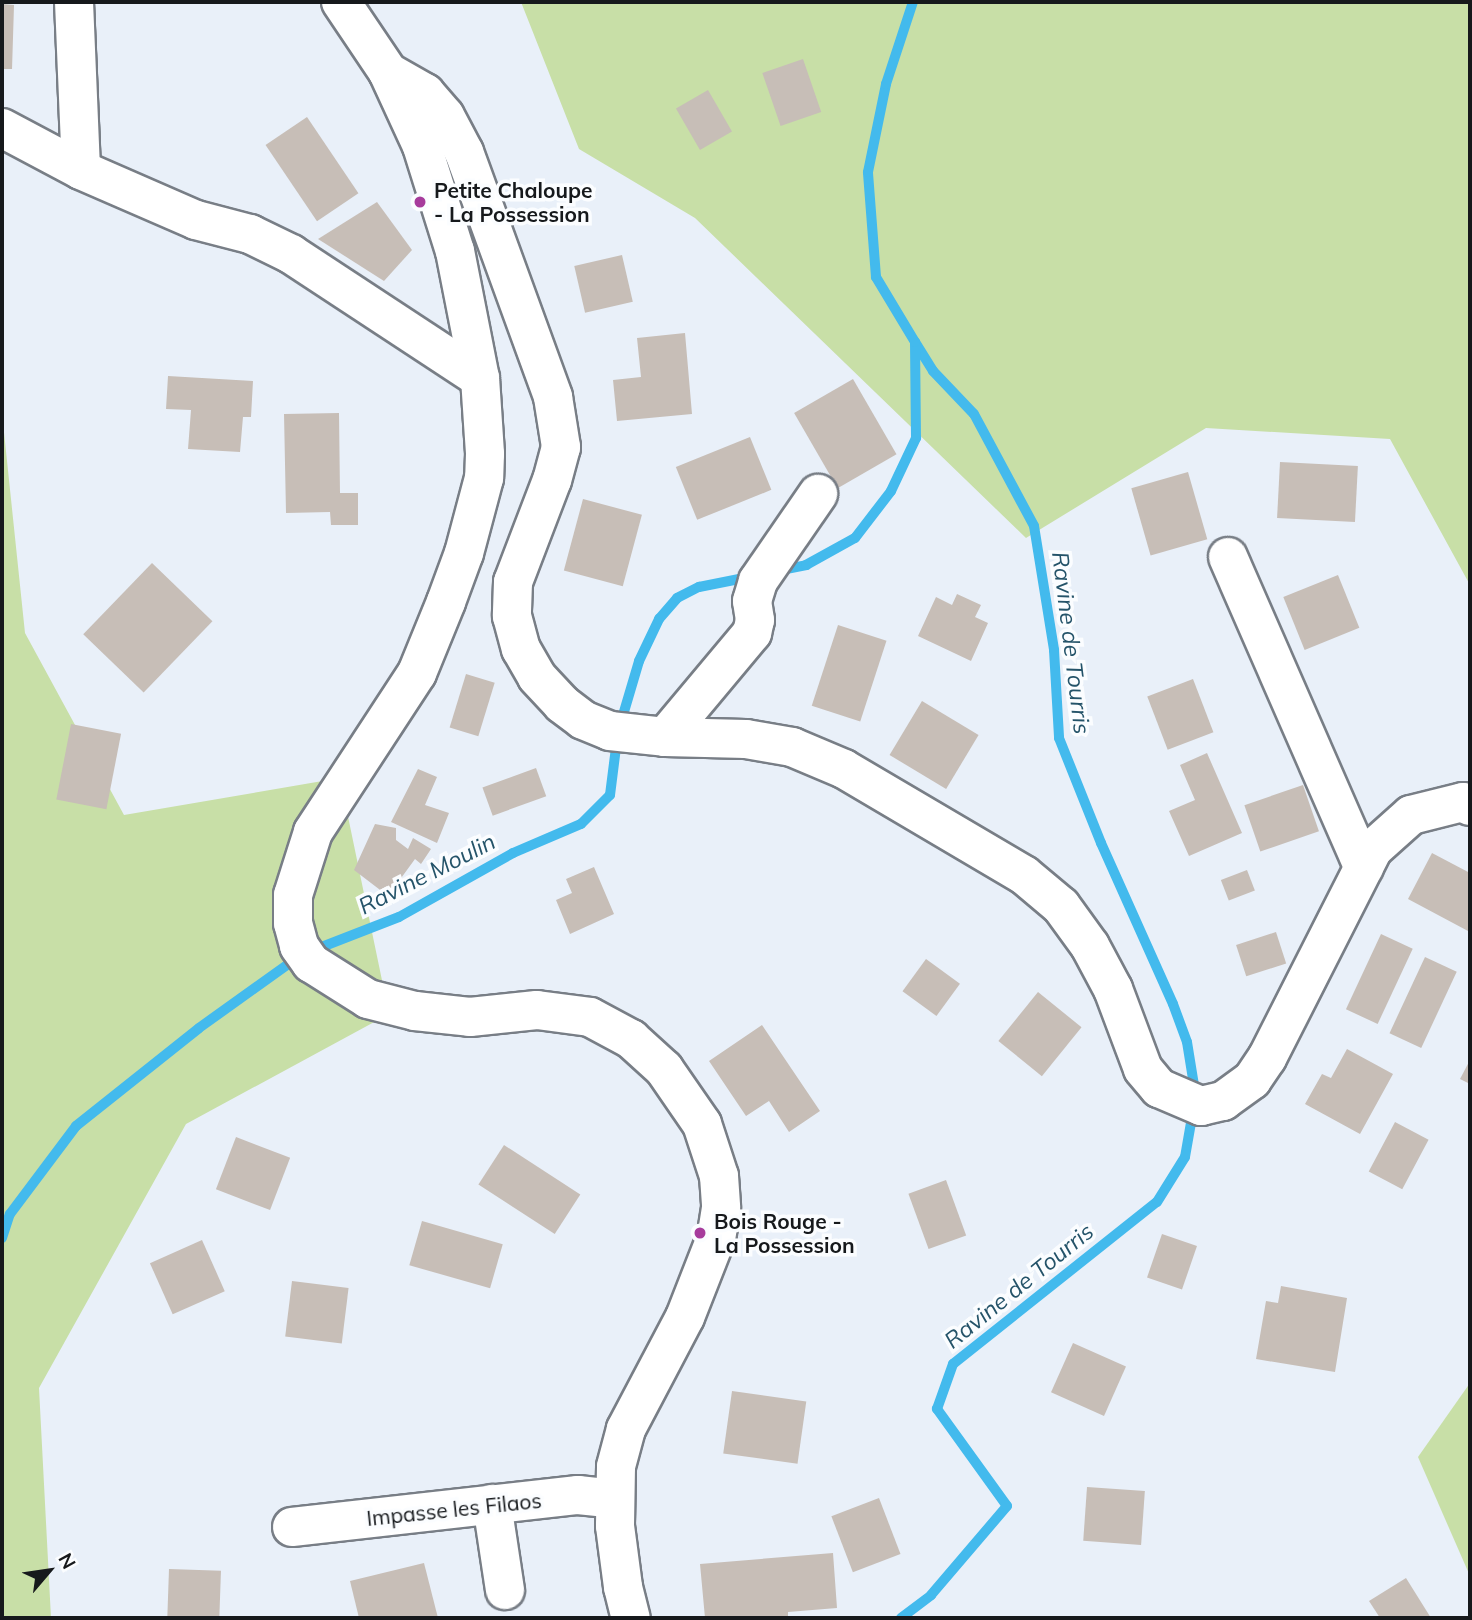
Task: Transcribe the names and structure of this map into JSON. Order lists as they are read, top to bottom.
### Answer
{
  "streets": {
    "street": ["Impasse les Filaos"]
  },
  "water": ["Ravine de Tourris", "Ravine Moulin"],
  "places": ["Petite Chaloupe - La Possession", "Bois Rouge - La Possession"],
  "north": "top right"
}
